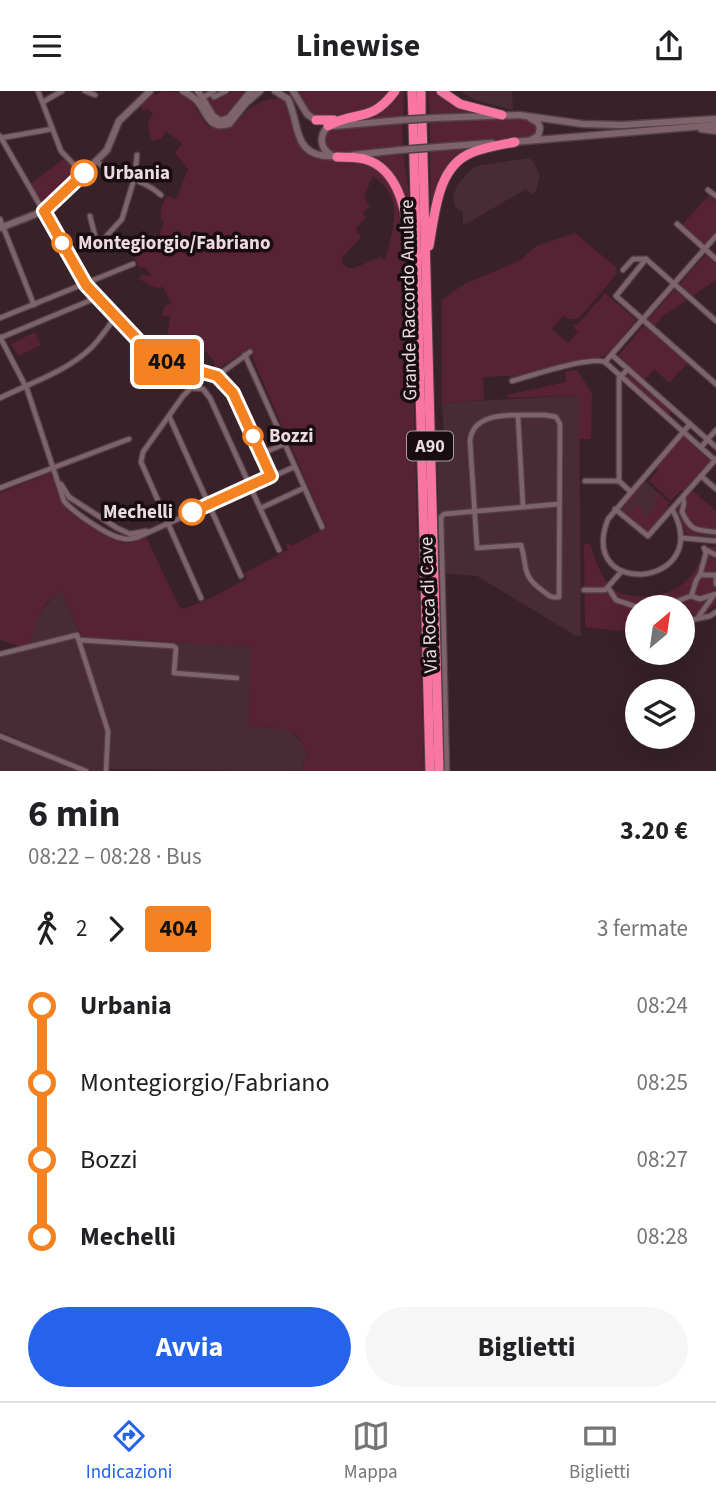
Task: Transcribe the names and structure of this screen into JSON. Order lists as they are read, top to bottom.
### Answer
{
  "streets": {
    "highway": ["Grande Raccordo Anulare", "A90"],
    "street": ["Via Rocca di Cave"]
  },
  "places": [
    "Urbania",
    "Montegiorgio/Fabriano",
    "Bozzi",
    "Mechelli"
  ],
  "lines": ["bus line 404"],
  "north": "top right",
  "page": {
    "header": "Linewise",
    "on_map": "404",
    "heading": ["6 min", "08:22 – 08:28 · Bus", "3.20 €"],
    "legs": ["2", "404", "3 fermate"],
    "list": [
      {
        "name": "Urbania",
        "value": "08:24"
      },
      {
        "name": "Montegiorgio/Fabriano",
        "value": "08:25"
      },
      {
        "name": "Bozzi",
        "value": "08:27"
      },
      {
        "name": "Mechelli",
        "value": "08:28"
      }
    ],
    "buttons": ["Avvia", "Biglietti"],
    "tabs": ["Indicazioni", "Mappa", "Biglietti"]
  }
}
